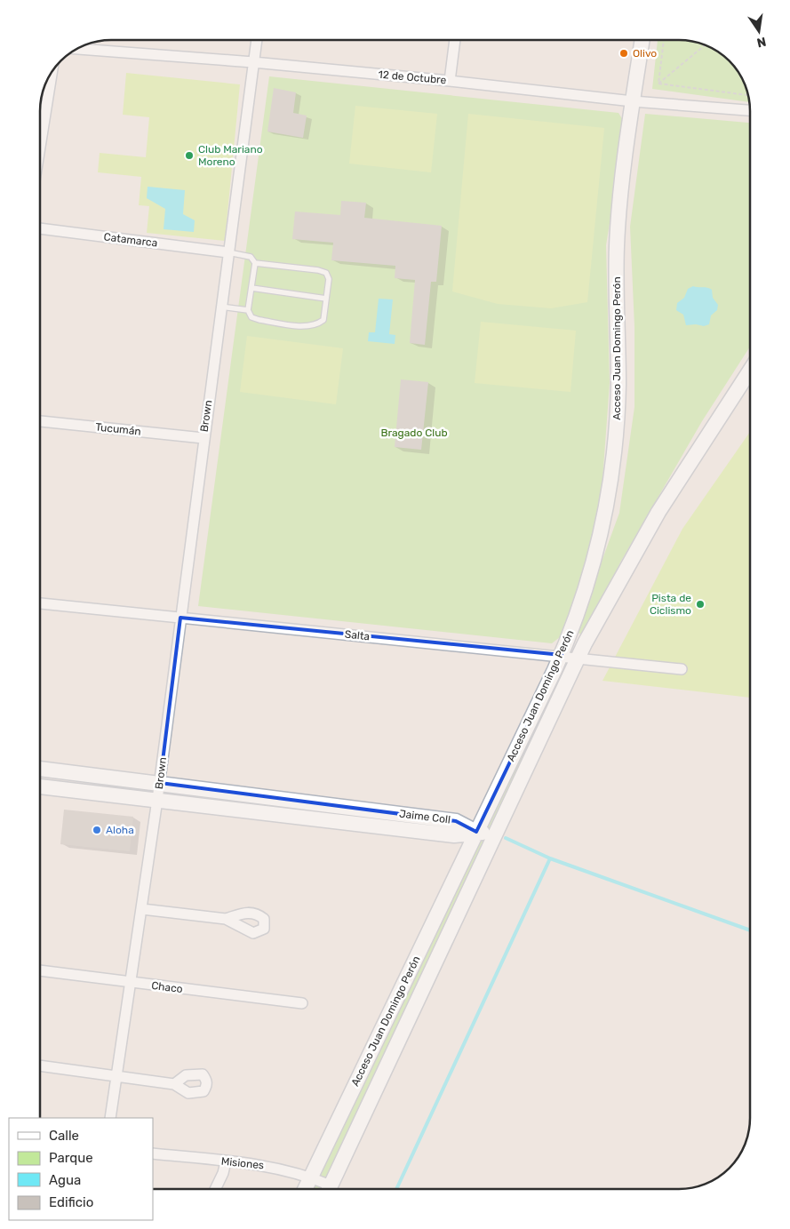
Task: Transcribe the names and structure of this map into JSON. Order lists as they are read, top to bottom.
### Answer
{
  "streets": {
    "main road": ["Acceso Juan Domingo Perón", "Jaime Coll"],
    "street": [
      "12 de Octubre",
      "Catamarca",
      "Brown",
      "Tucumán",
      "Salta",
      "Chaco",
      "Misiones"
    ]
  },
  "crossings": [
    ["12 de Octubre", "Acceso Juan Domingo Perón"],
    ["12 de Octubre", "Brown"],
    ["Catamarca", "Brown"],
    ["Acceso Juan Domingo Perón", "Salta"],
    ["Acceso Juan Domingo Perón", "Jaime Coll"],
    ["Acceso Juan Domingo Perón", "Misiones"],
    ["Brown", "Tucumán"],
    ["Brown", "Salta"],
    ["Brown", "Jaime Coll"],
    ["Brown", "Chaco"]
  ],
  "parks": ["Bragado Club"],
  "places": [
    "Olivo",
    "Club Mariano Moreno",
    "Pista de Ciclismo",
    "Aloha"
  ],
  "legend": [
    "Calle",
    "Parque",
    "Agua",
    "Edificio"
  ],
  "north": "bottom"
}
